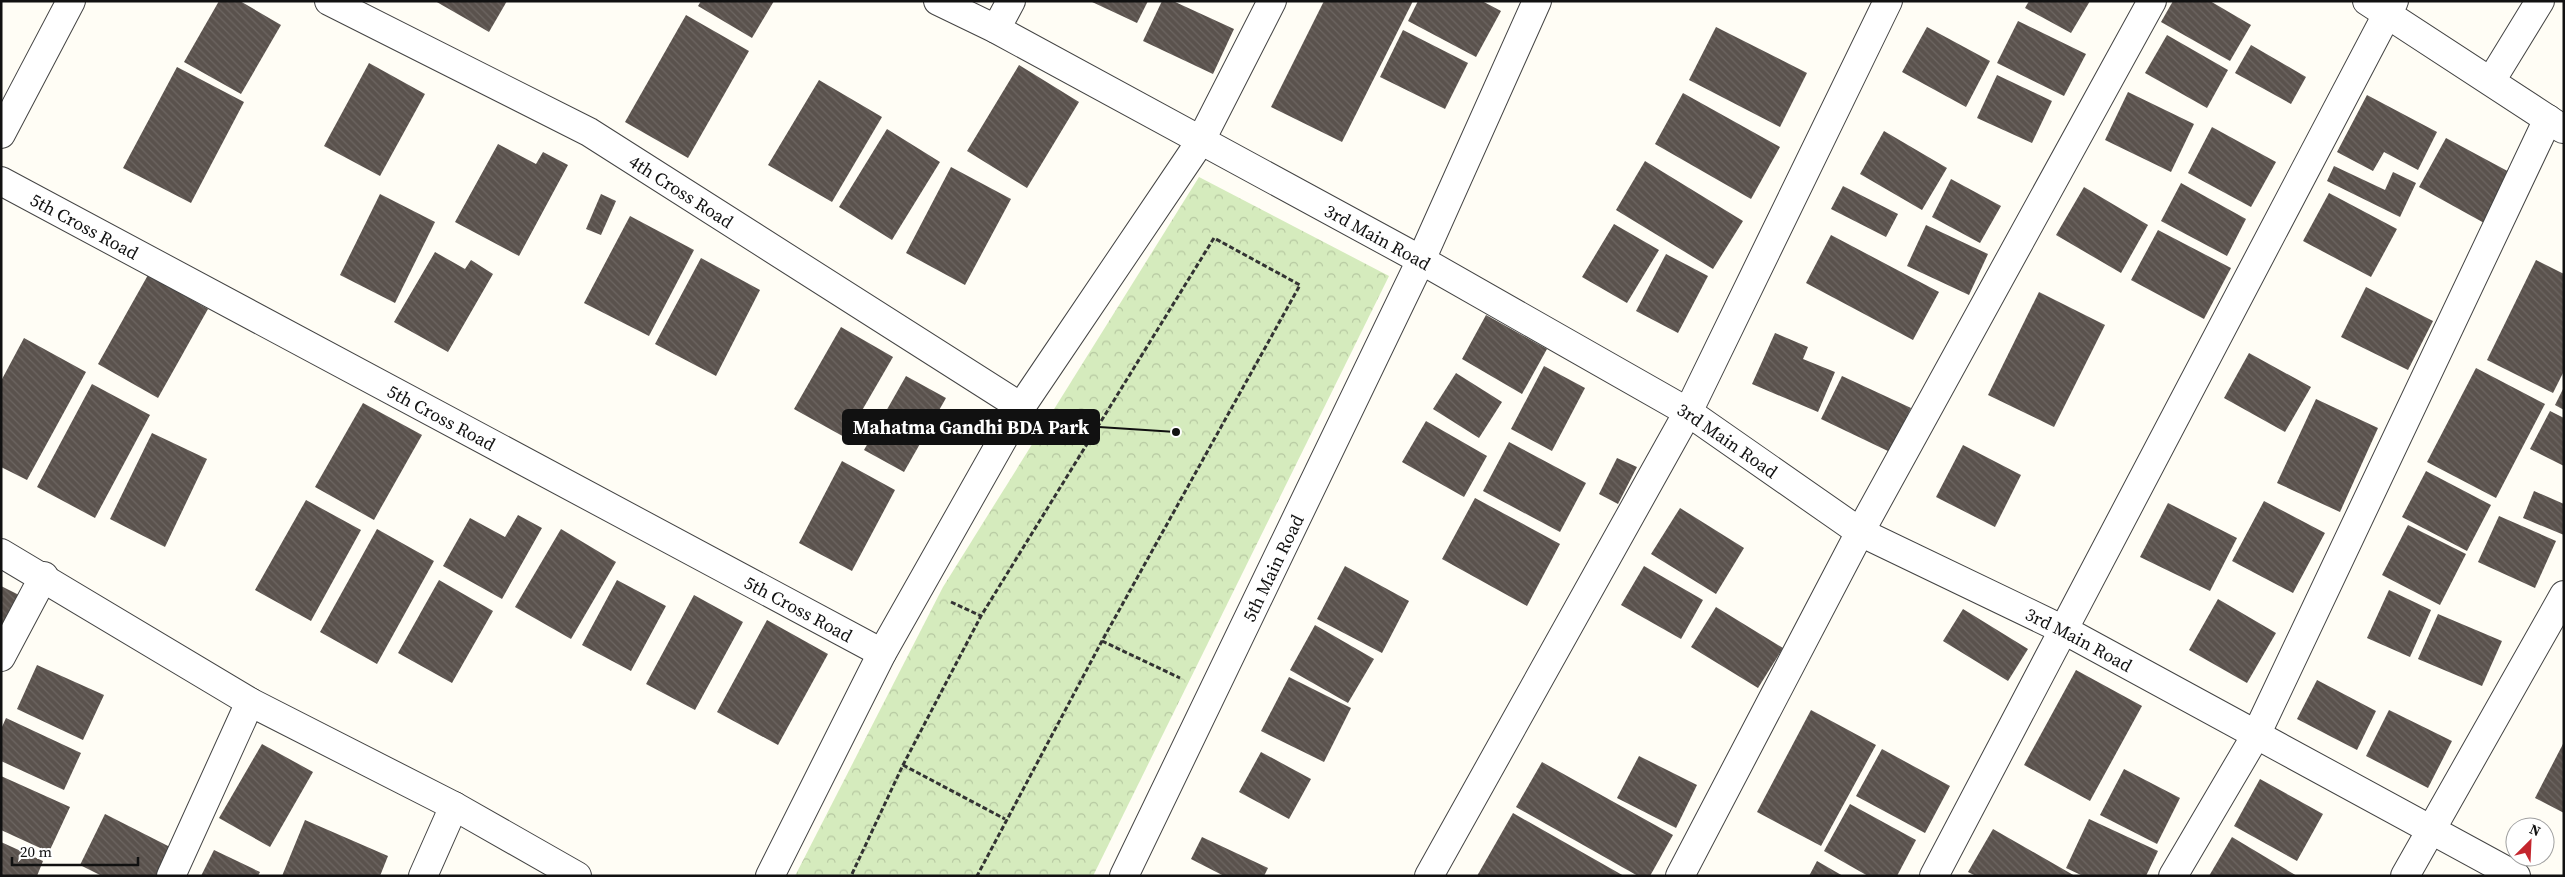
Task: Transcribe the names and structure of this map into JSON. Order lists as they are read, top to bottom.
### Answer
{
  "streets": {
    "street": [
      "4th Cross Road",
      "5th Cross Road",
      "3rd Main Road",
      "5th Main Road"
    ]
  },
  "crossings": [
    ["3rd Main Road", "5th Main Road"]
  ],
  "places": ["Mahatma Gandhi BDA Park"],
  "scale_bar": "20 m",
  "north": "top right"
}
